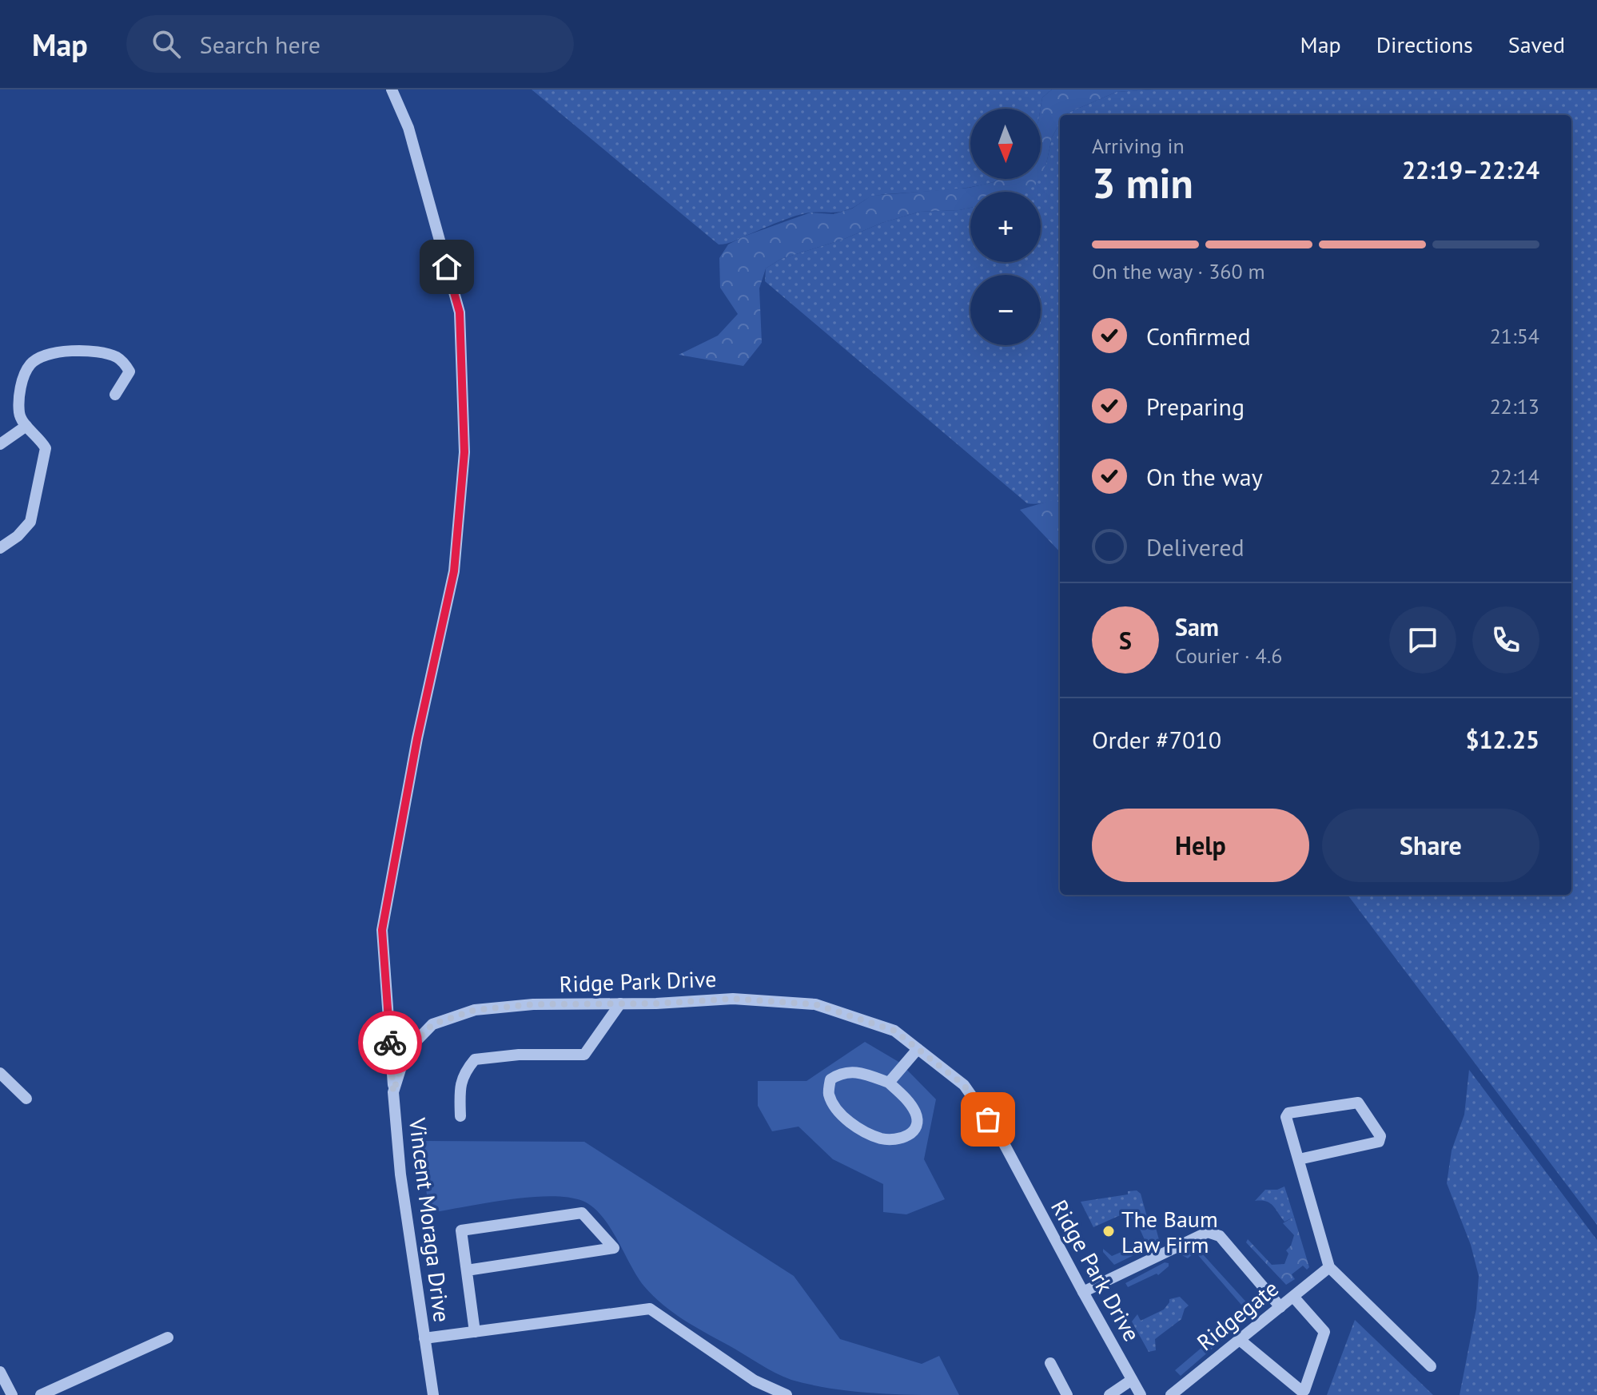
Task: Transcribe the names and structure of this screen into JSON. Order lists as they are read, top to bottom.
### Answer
{
  "streets": {
    "street": ["Ridge Park Drive", "Vincent Moraga Drive", "Ridgegate"]
  },
  "crossings": [
    ["Ridge Park Drive", "Vincent Moraga Drive"]
  ],
  "places": ["The Baum Law Firm"],
  "north": "bottom",
  "page": {
    "header": "Map",
    "search": "Search here",
    "nav": ["Map", "Directions", "Saved"],
    "map_buttons": ["+", "−"],
    "heading": ["3 min", "Arriving in", "22:19–22:24"],
    "panel": [
      "Sam",
      "Courier · 4.6",
      "Order #7010",
      "$12.25"
    ],
    "bar": "On the way · 360 m",
    "list": [
      ["Confirmed", "21:54"],
      ["Preparing", "22:13"],
      ["On the way", "22:14"],
      "Delivered"
    ],
    "round": "S",
    "buttons": ["Help", "Share"]
  }
}
